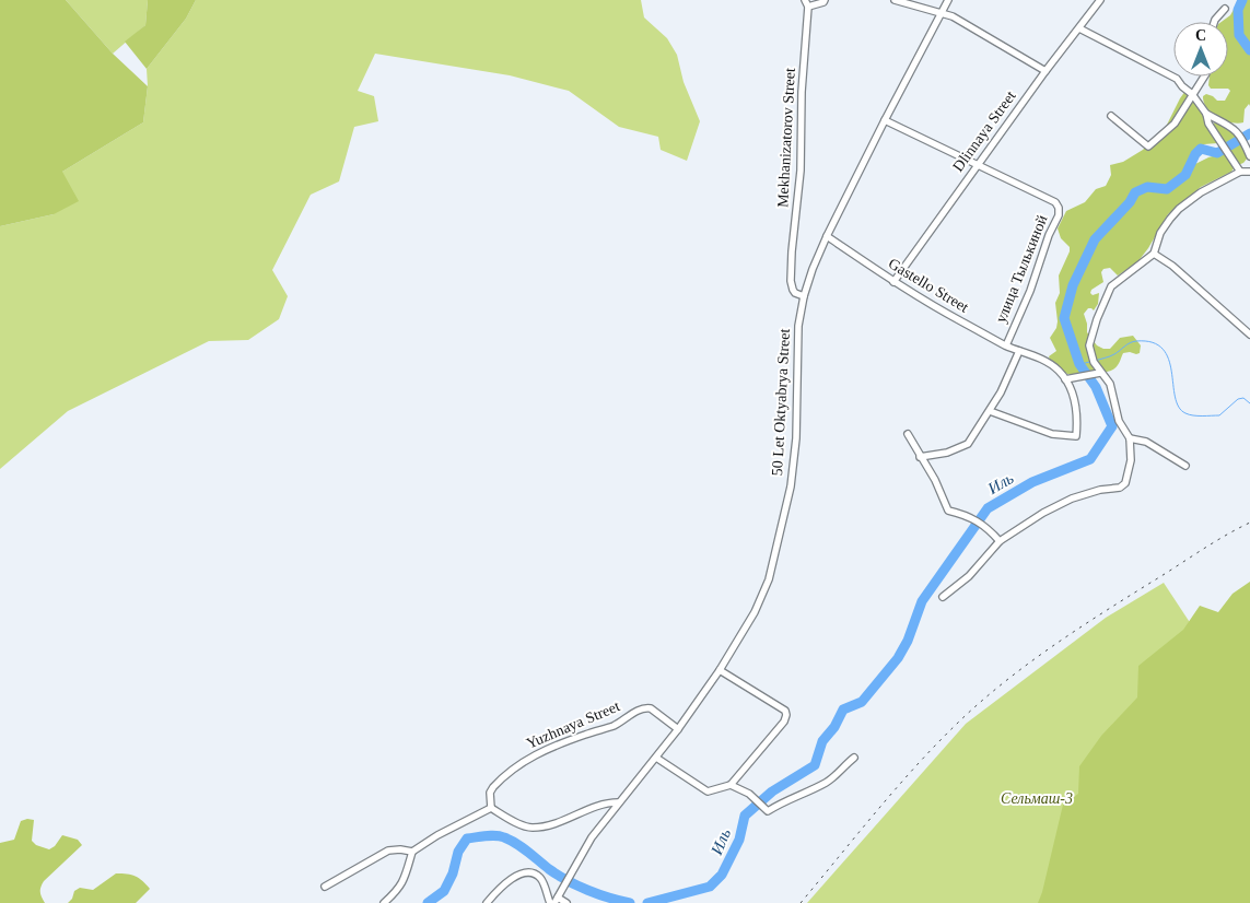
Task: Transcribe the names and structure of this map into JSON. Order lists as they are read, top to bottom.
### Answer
{
  "streets": {
    "street": [
      "Dlinnaya Street",
      "Mekhanizatorov Street",
      "улица Тылькиной",
      "Gastello Street",
      "50 Let Oktyabrya Street",
      "Yuzhnaya Street"
    ]
  },
  "crossings": [
    ["Dlinnaya Street", "улица Тылькиной"],
    ["Dlinnaya Street", "Gastello Street"],
    ["Mekhanizatorov Street", "50 Let Oktyabrya Street"],
    ["улица Тылькиной", "Gastello Street"],
    ["Gastello Street", "50 Let Oktyabrya Street"],
    ["50 Let Oktyabrya Street", "Yuzhnaya Street"]
  ],
  "water": ["Иль"],
  "parks": ["Сельмаш-3"],
  "north": "top"
}
